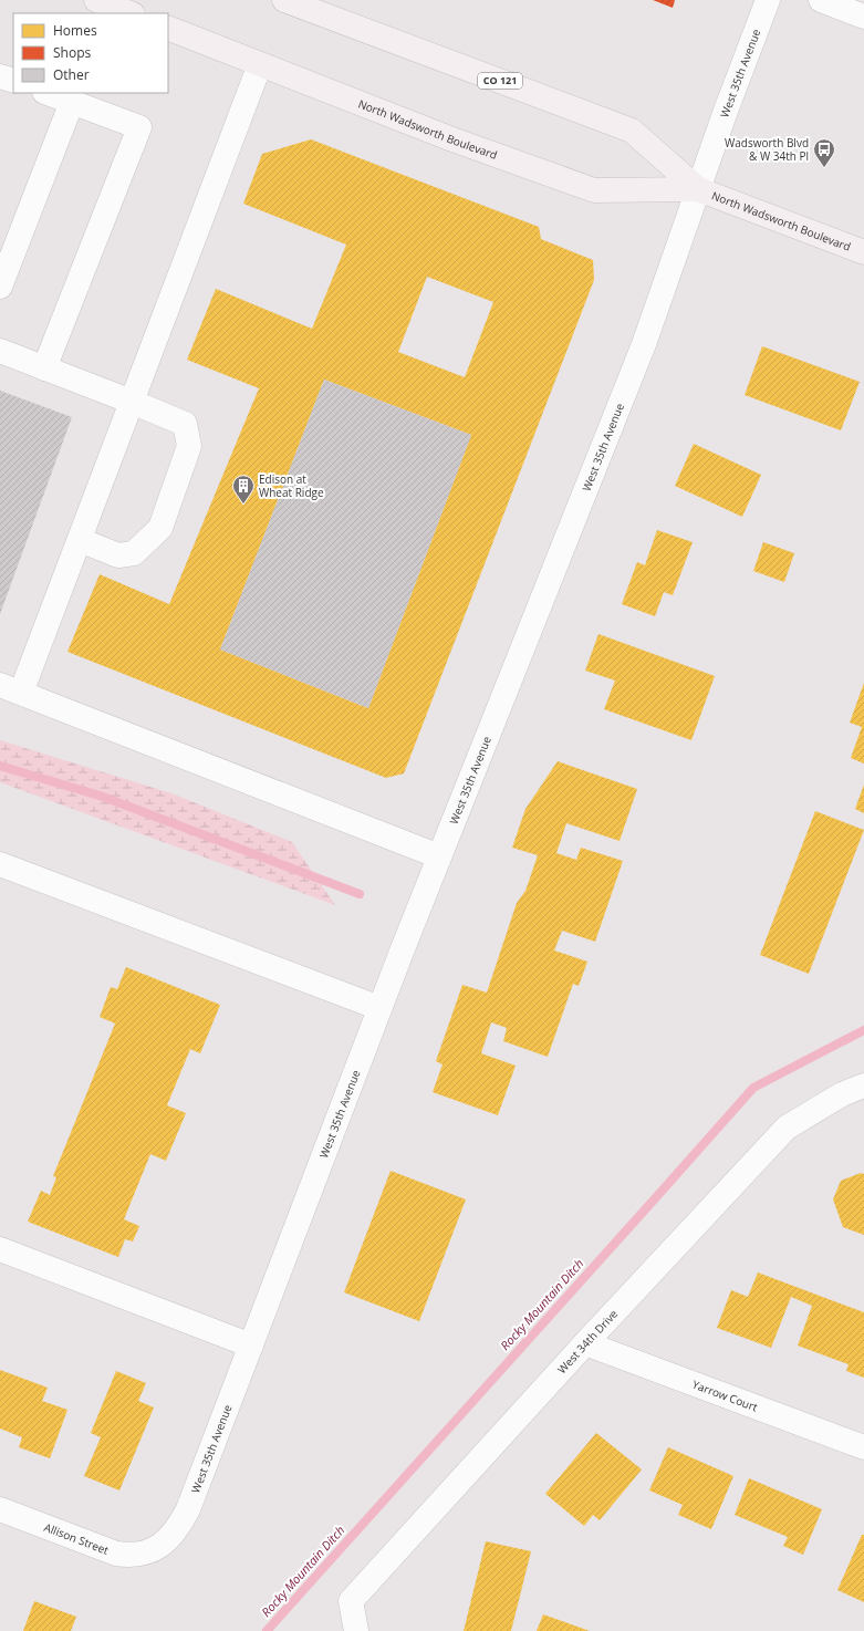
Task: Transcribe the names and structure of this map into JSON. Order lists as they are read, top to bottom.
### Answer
{
  "streets": {
    "main road": ["CO 121", "North Wadsworth Boulevard"],
    "street": [
      "West 35th Avenue",
      "West 34th Drive",
      "Yarrow Court",
      "Allison Street"
    ]
  },
  "crossings": [
    ["West 35th Avenue", "North Wadsworth Boulevard"],
    ["West 35th Avenue", "Allison Street"],
    ["West 34th Drive", "Yarrow Court"]
  ],
  "water": ["Rocky Mountain Ditch"],
  "places": {
    "bus stop": ["Wadsworth Blvd & W 34th Pl"],
    "building": ["Edison at Wheat Ridge"]
  },
  "legend": ["Homes", "Shops", "Other"]
}
